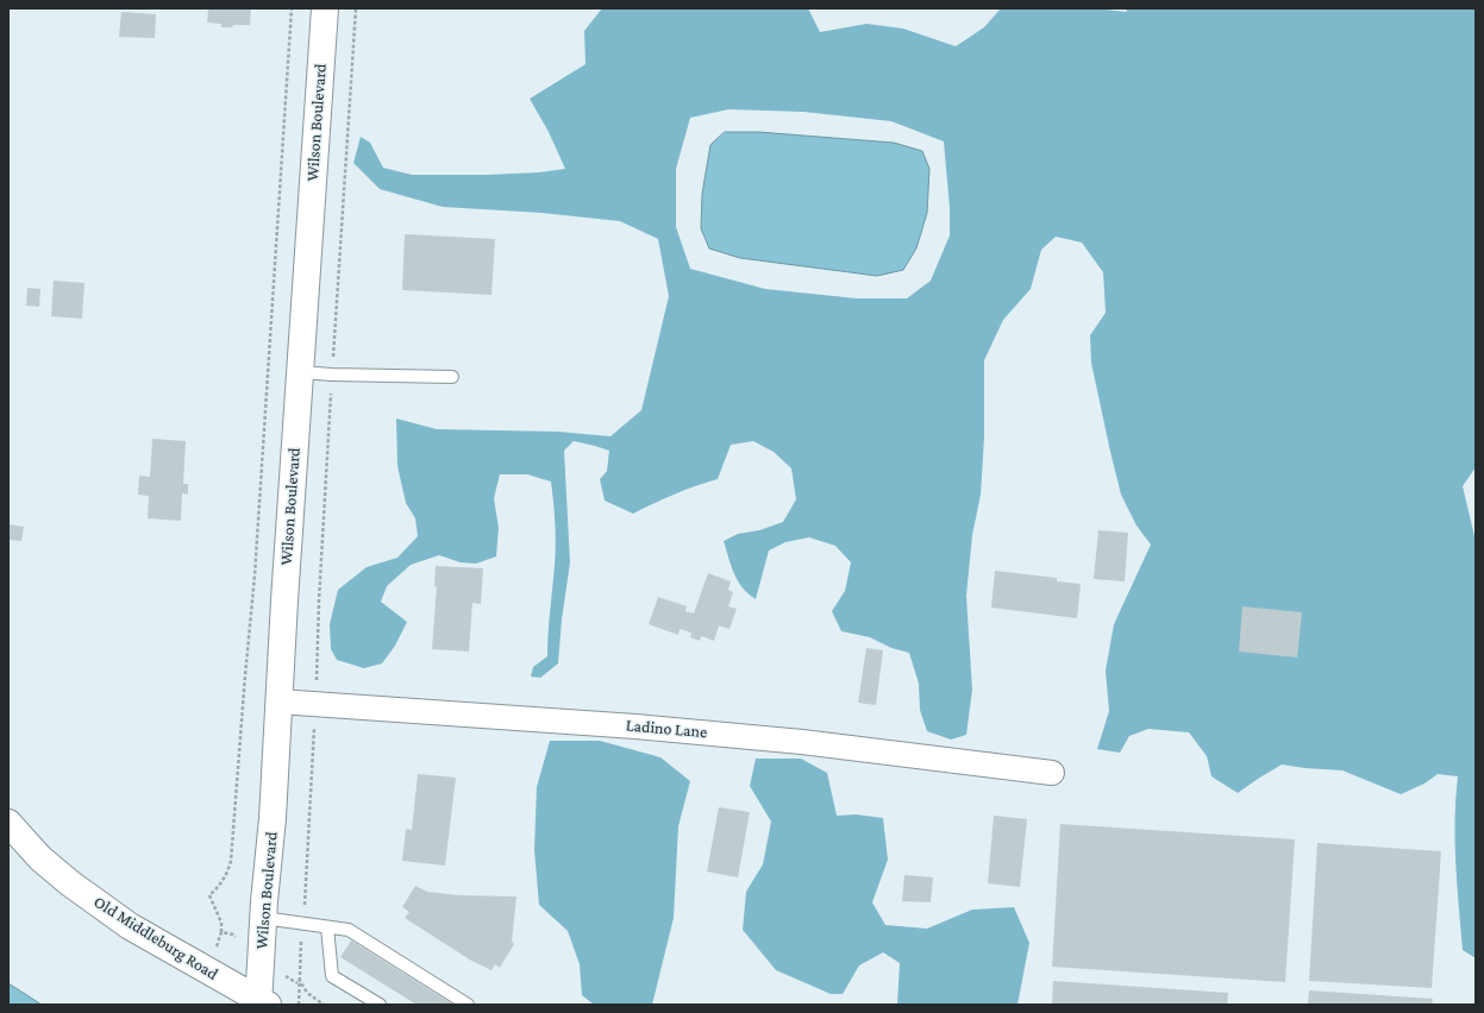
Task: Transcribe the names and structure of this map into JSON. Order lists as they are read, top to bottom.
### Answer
{
  "streets": {
    "main road": ["Wilson Boulevard", "Old Middleburg Road"],
    "street": ["Ladino Lane"]
  },
  "crossings": [
    ["Wilson Boulevard", "Ladino Lane"],
    ["Wilson Boulevard", "Old Middleburg Road"]
  ]
}
